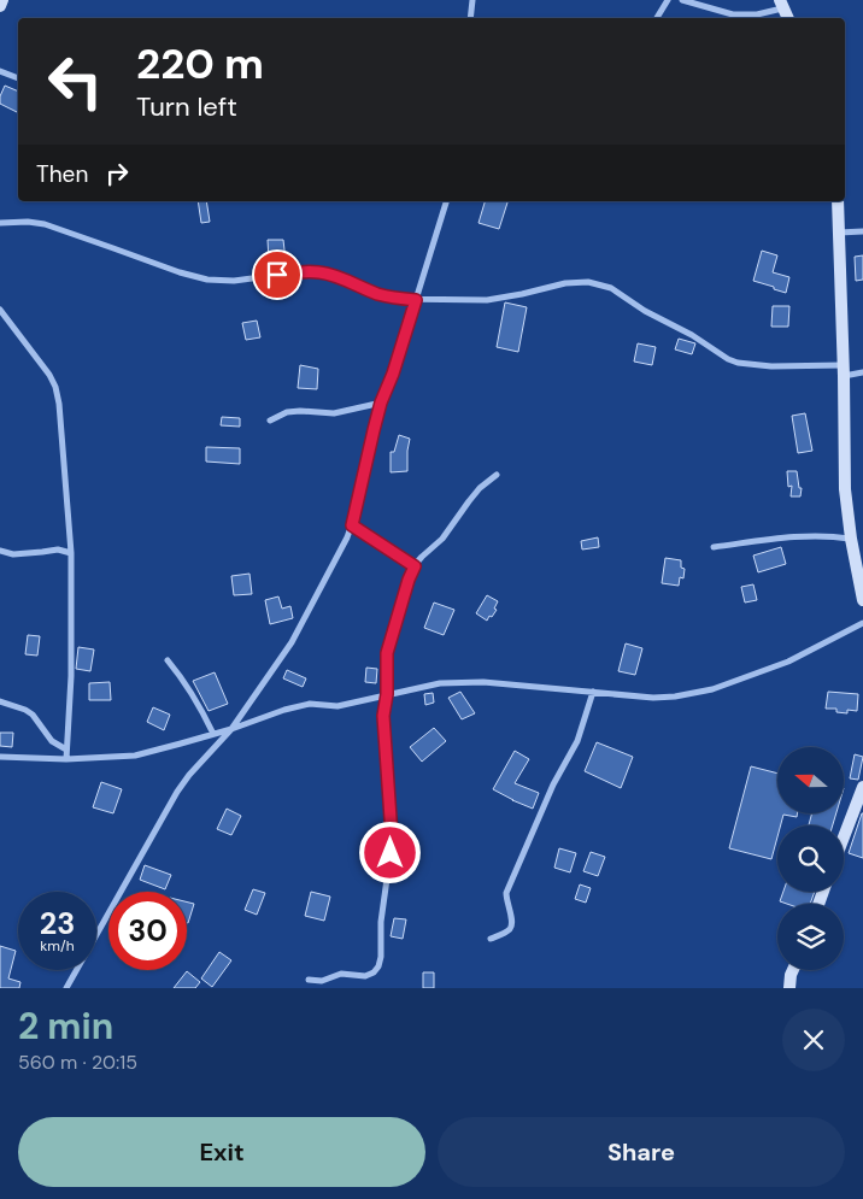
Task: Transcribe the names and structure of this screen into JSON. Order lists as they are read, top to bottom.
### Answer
{
  "north": "left",
  "page": {
    "turn": ["220 m", "Turn left"],
    "then": "Then",
    "speed": "23 km/h",
    "limit": "30",
    "heading": ["2 min", "560 m · 20:15"],
    "buttons": ["Exit", "Share"]
  }
}
